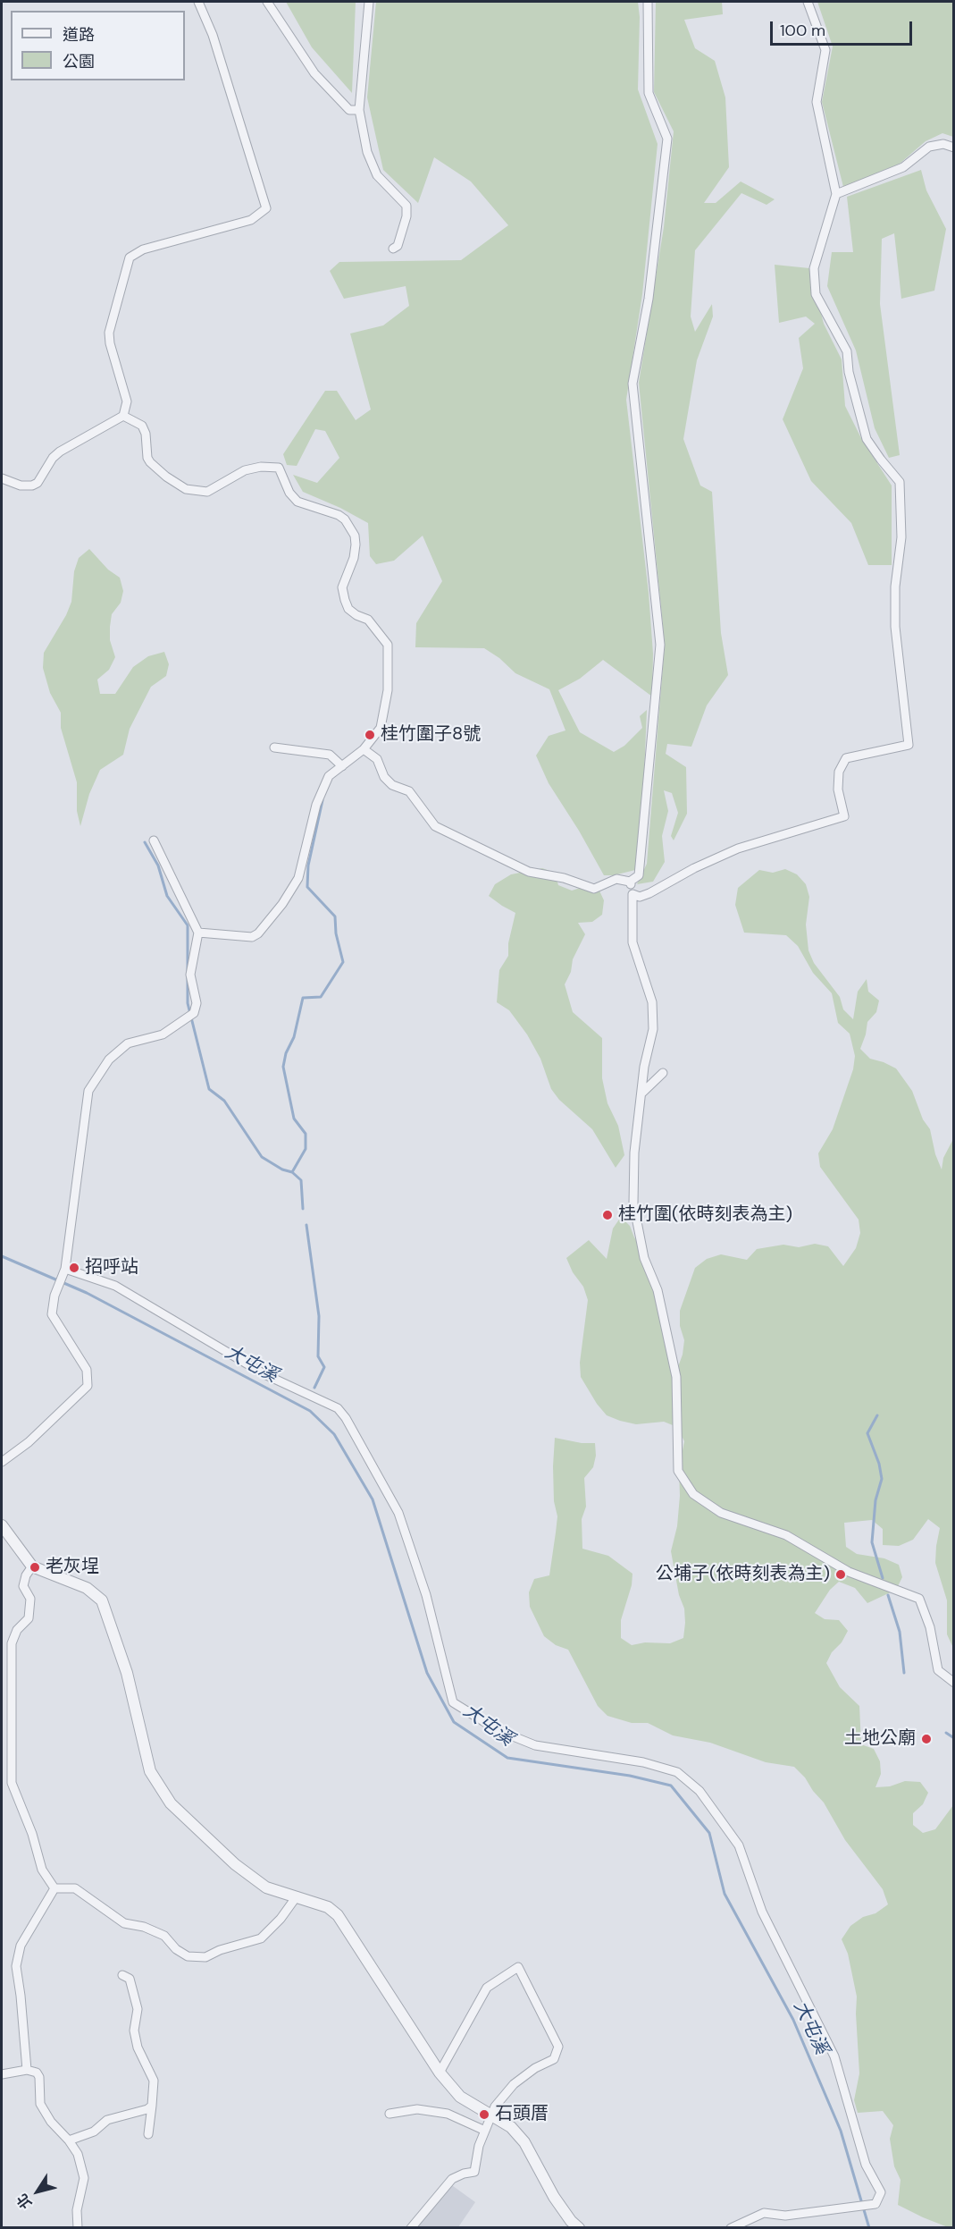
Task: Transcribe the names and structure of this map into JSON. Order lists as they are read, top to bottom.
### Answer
{
  "water": ["大屯溪"],
  "places": [
    "桂竹圍子8號",
    "桂竹圍(依時刻表為主)",
    "招呼站",
    "老灰埕",
    "公埔子(依時刻表為主)",
    "土地公廟",
    "石頭厝"
  ],
  "legend": ["道路", "公園"],
  "scale_bar": "100 m",
  "north": "bottom left"
}
